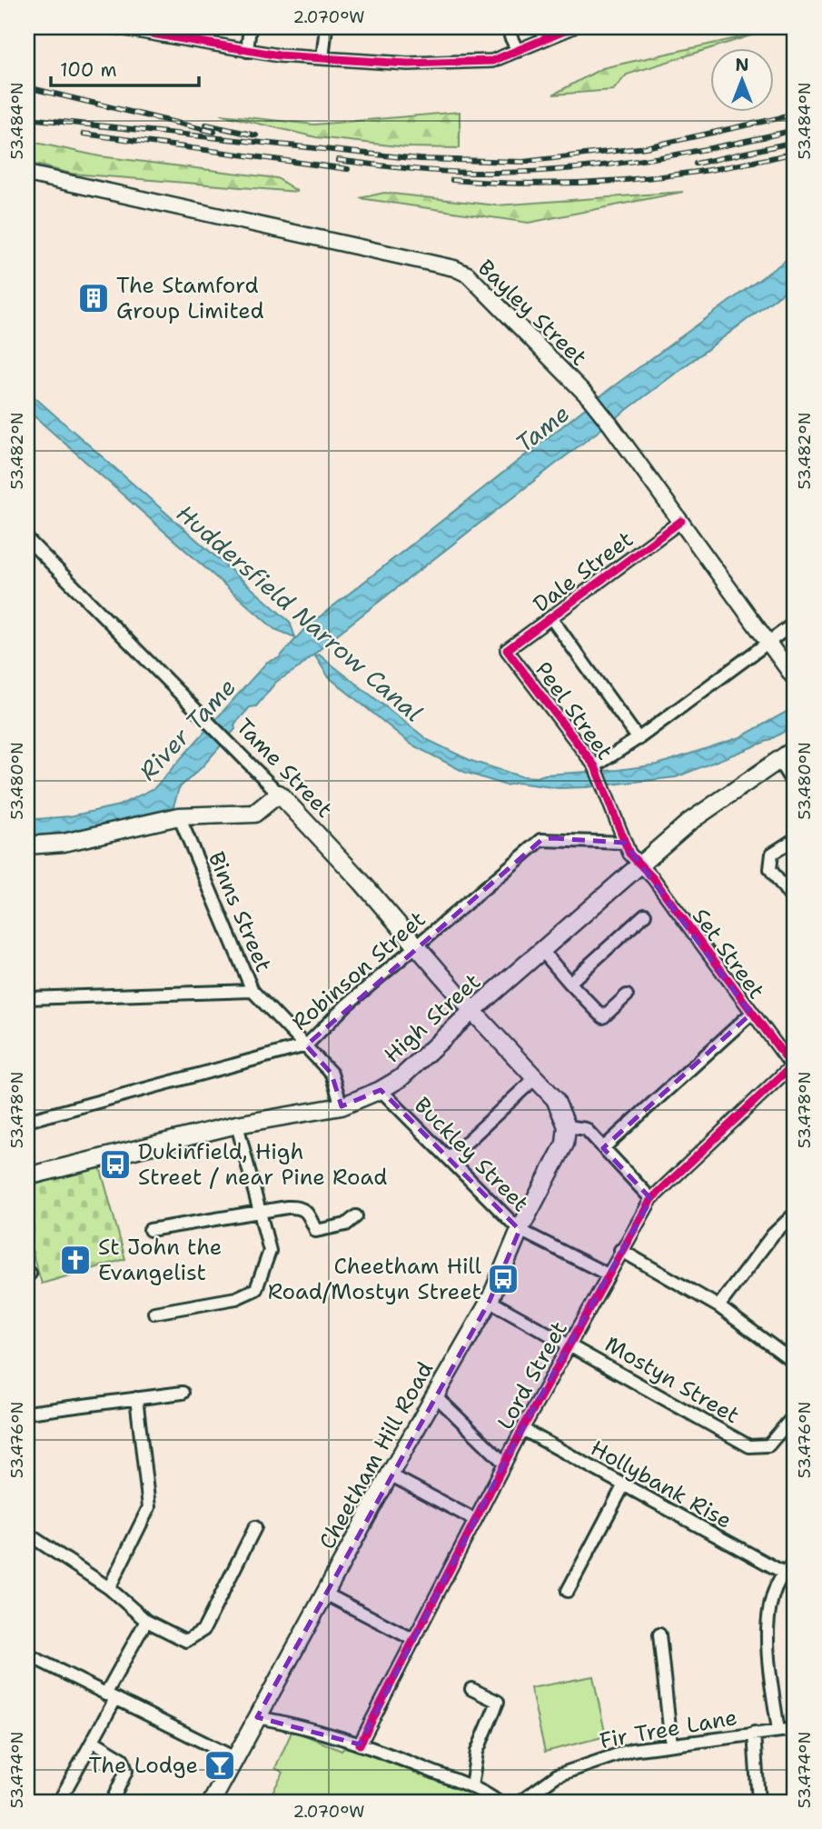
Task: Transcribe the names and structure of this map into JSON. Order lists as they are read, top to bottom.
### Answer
{
  "streets": {
    "main road": ["Tame Street", "High Street", "Cheetham Hill Road"],
    "street": [
      "Bayley Street",
      "Dale Street",
      "Peel Street",
      "Binns Street",
      "Set Street",
      "Robinson Street",
      "Buckley Street",
      "Lord Street",
      "Mostyn Street",
      "Hollybank Rise",
      "Fir Tree Lane"
    ]
  },
  "crossings": [
    ["Bayley Street", "Dale Street"],
    ["Dale Street", "Peel Street"],
    ["Peel Street", "Set Street"],
    ["Peel Street", "Robinson Street"],
    ["Peel Street", "High Street"],
    ["Tame Street", "Robinson Street"],
    ["Tame Street", "High Street"],
    ["Tame Street", "Cheetham Hill Road"],
    ["Binns Street", "Robinson Street"],
    ["Binns Street", "High Street"],
    ["Set Street", "High Street"],
    ["Set Street", "Lord Street"],
    ["High Street", "Buckley Street"],
    ["Buckley Street", "Lord Street"],
    ["Buckley Street", "Cheetham Hill Road"],
    ["Lord Street", "Mostyn Street"],
    ["Lord Street", "Hollybank Rise"],
    ["Mostyn Street", "Cheetham Hill Road"]
  ],
  "water": ["Tame", "Huddersfield Narrow Canal", "River Tame"],
  "places": {
    "building": ["The Stamford Group Limited"],
    "bus stop": ["Dukinfield, High Street / near Pine Road", "Cheetham Hill Road/Mostyn Street"],
    "church": ["St John the Evangelist"],
    "bar": ["The Lodge"]
  },
  "scale_bar": "100 m",
  "north": "top",
  "coordinates": [
    "2.070°W",
    "53.484°N",
    "53.482°N",
    "53.480°N",
    "53.478°N",
    "53.476°N",
    "53.474°N"
  ]
}
